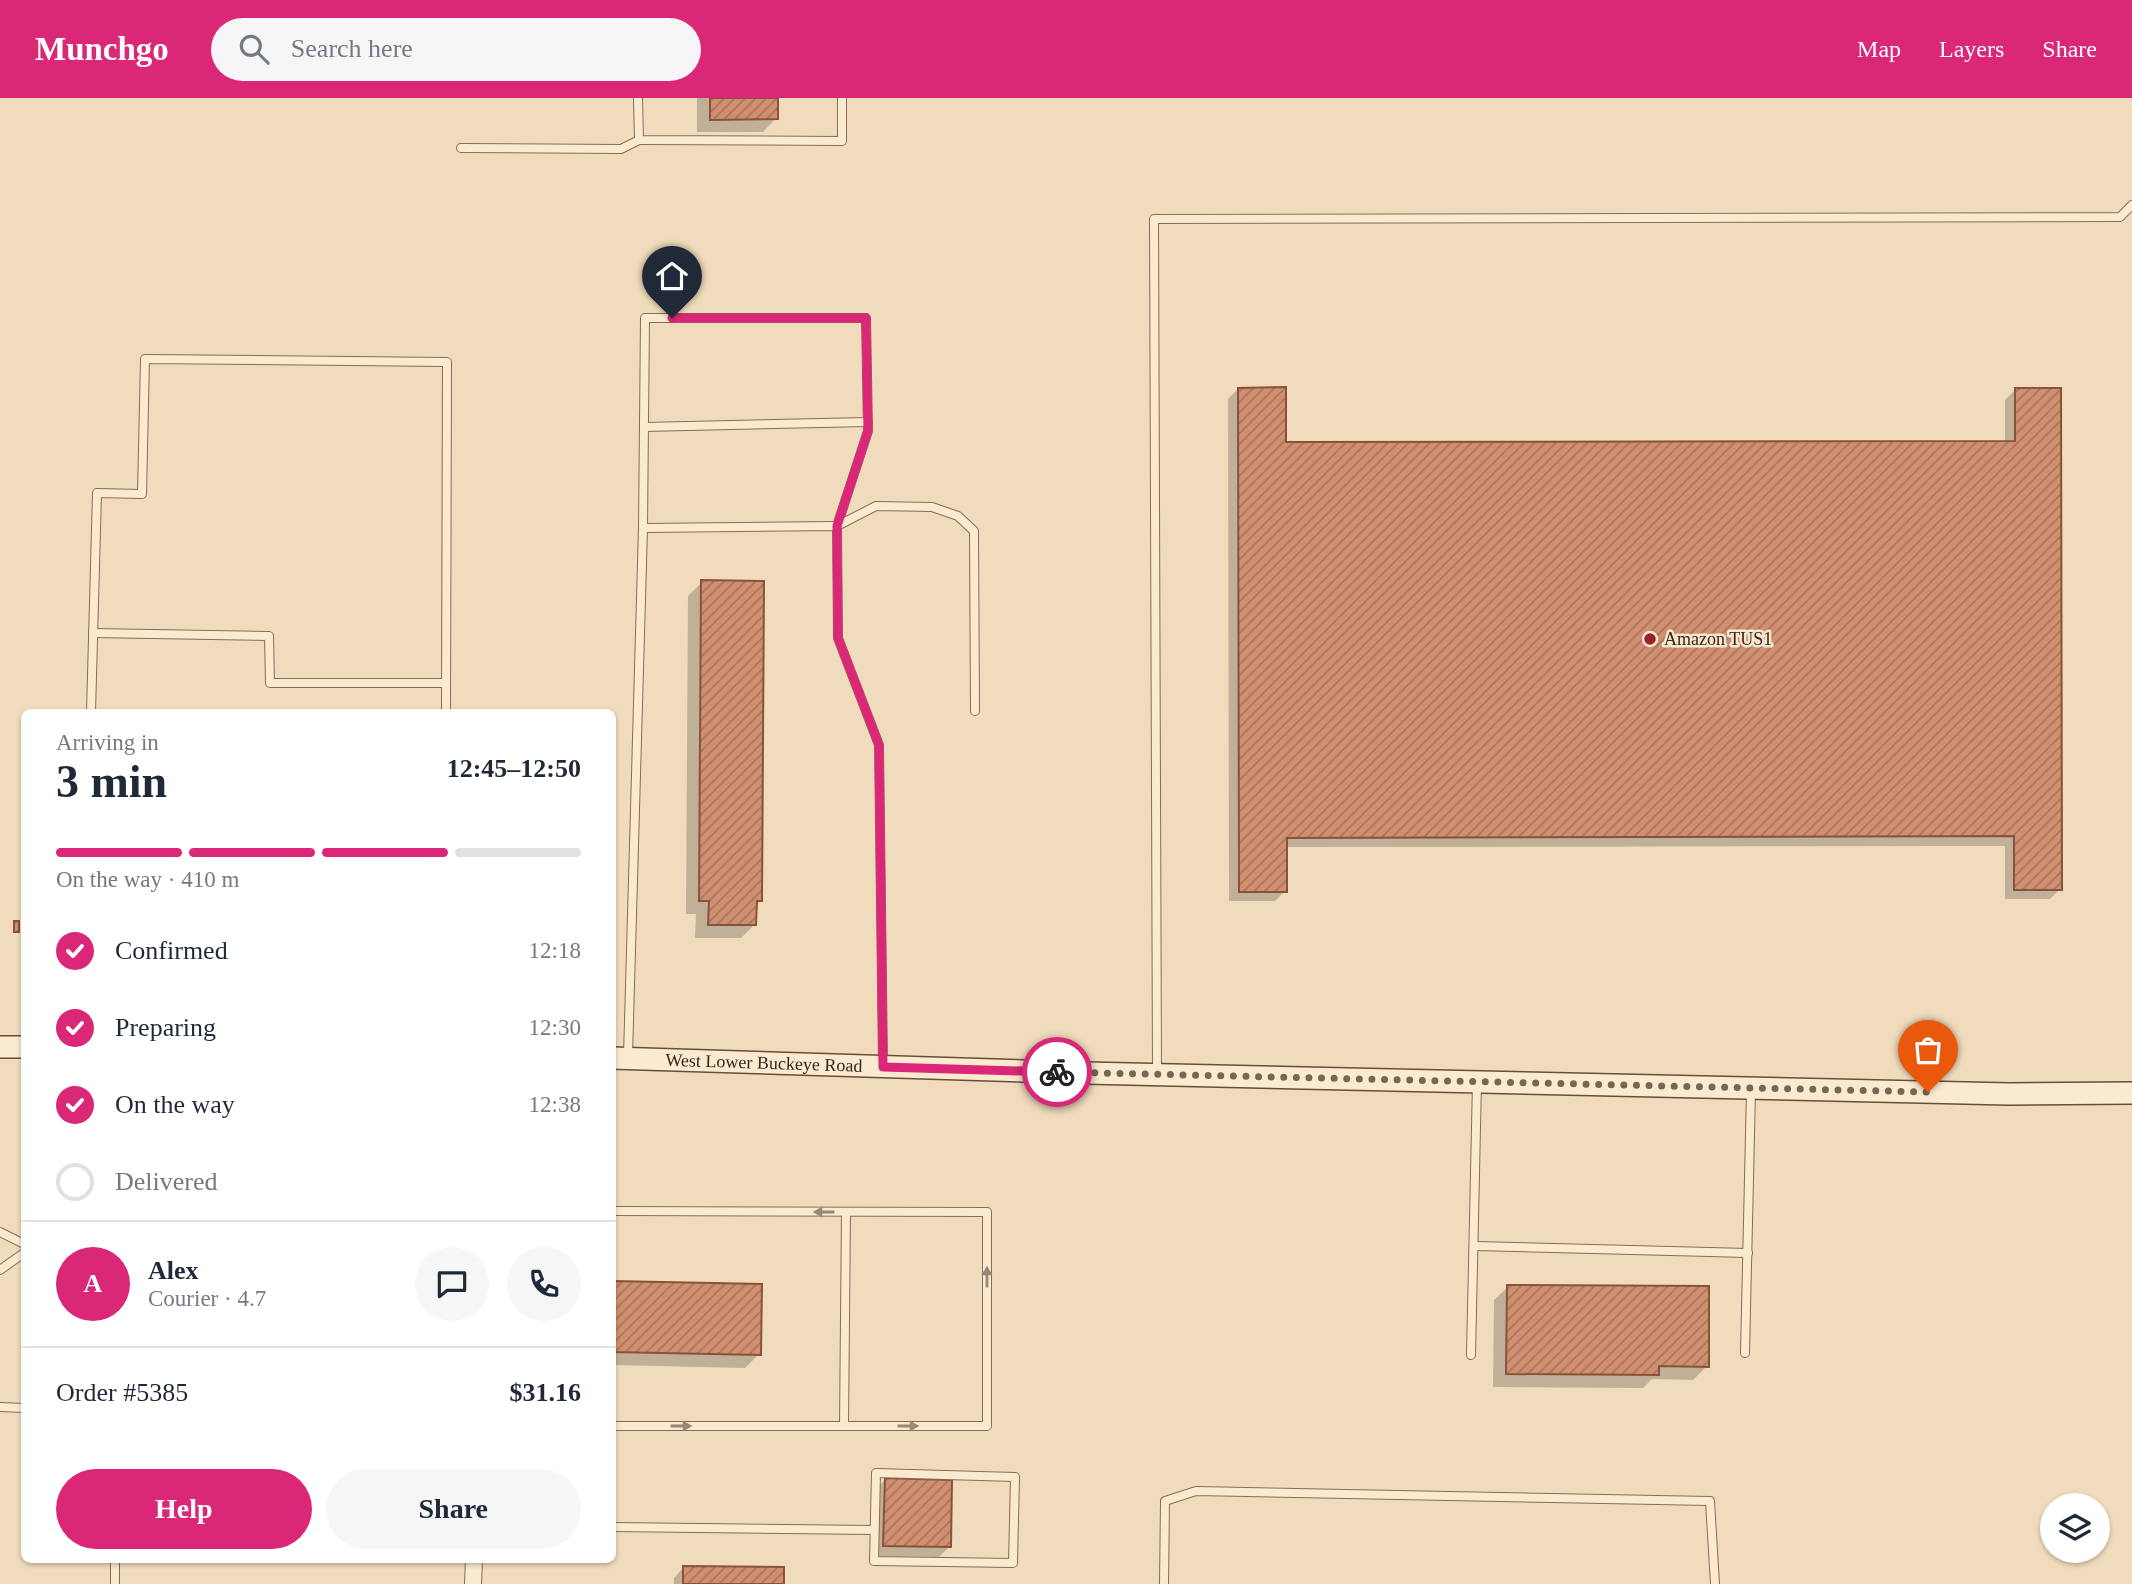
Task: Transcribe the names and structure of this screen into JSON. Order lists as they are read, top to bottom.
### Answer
{
  "streets": {
    "main road": ["West Lower Buckeye Road"]
  },
  "places": ["Amazon TUS1"],
  "page": {
    "header": "Munchgo",
    "search": "Search here",
    "nav": ["Map", "Layers", "Share"],
    "heading": ["3 min", "Arriving in", "12:45–12:50"],
    "panel": [
      "Alex",
      "Courier · 4.7",
      "Order #5385",
      "$31.16"
    ],
    "bar": "On the way · 410 m",
    "list": [
      ["Confirmed", "12:18"],
      ["Preparing", "12:30"],
      ["On the way", "12:38"],
      "Delivered"
    ],
    "round": "A",
    "buttons": ["Help", "Share"]
  }
}
